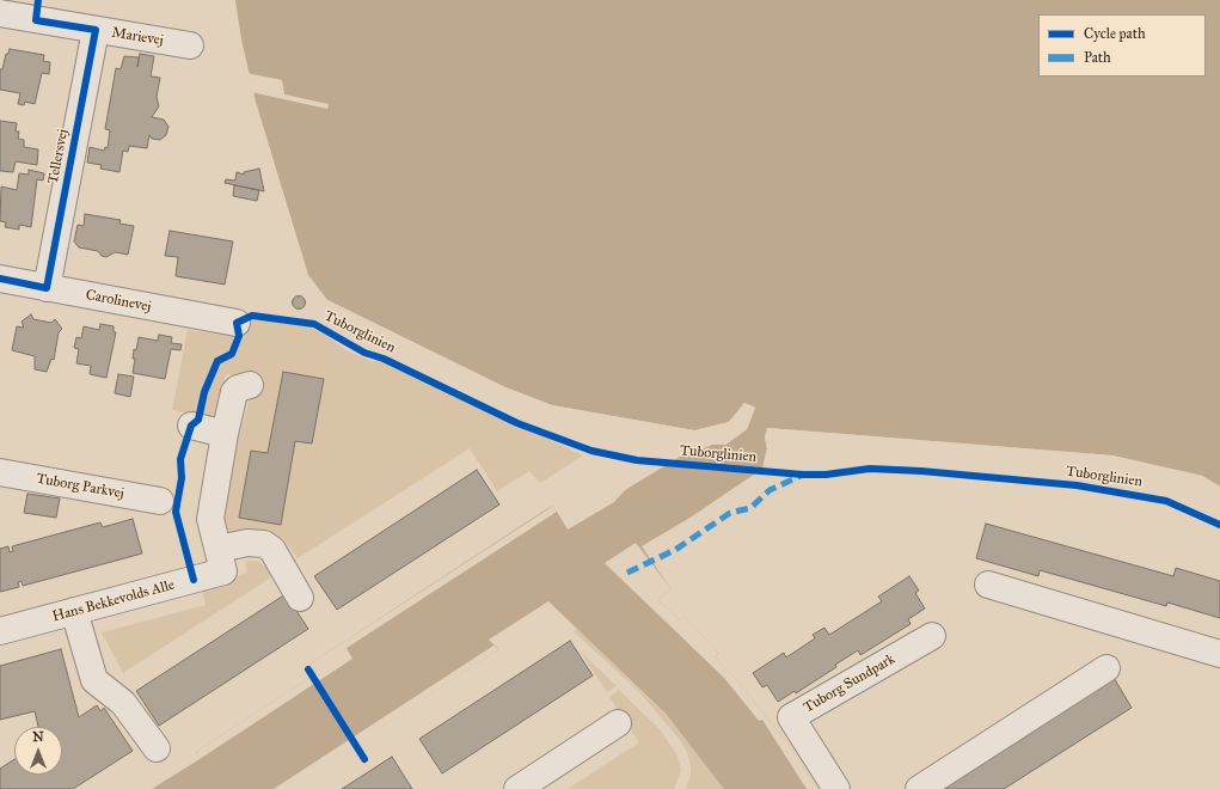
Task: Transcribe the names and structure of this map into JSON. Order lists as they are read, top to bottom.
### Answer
{
  "streets": {
    "street": [
      "Marievej",
      "Tellersvej",
      "Carolinevej",
      "Tuborg Parkvej",
      "Hans Bekkevolds Alle",
      "Tuborg Sundpark"
    ],
    "cycle path": ["Tuborglinien"]
  },
  "crossings": [
    ["Marievej", "Tellersvej"],
    ["Tellersvej", "Carolinevej"]
  ],
  "legend": ["Cycle path", "Path"],
  "north": "top"
}
